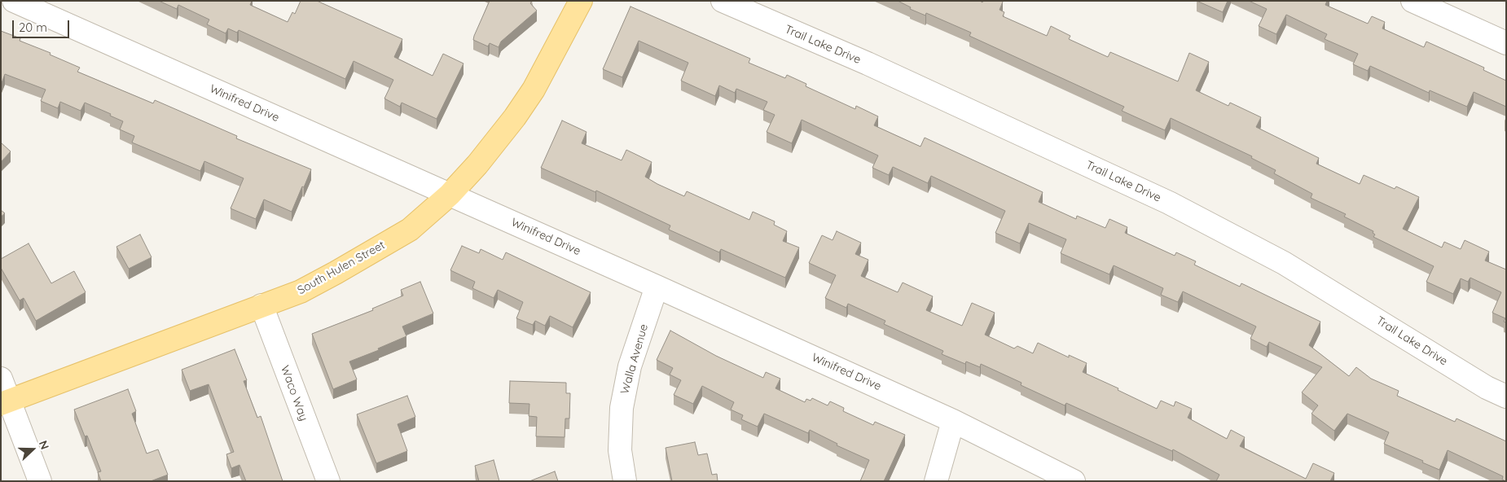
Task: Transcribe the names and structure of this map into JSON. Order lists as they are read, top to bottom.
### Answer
{
  "streets": {
    "main road": ["South Hulen Street"],
    "street": [
      "Trail Lake Drive",
      "Winifred Drive",
      "Walla Avenue",
      "Waco Way"
    ]
  },
  "crossings": [
    ["Winifred Drive", "South Hulen Street"],
    ["Winifred Drive", "Walla Avenue"],
    ["South Hulen Street", "Waco Way"]
  ],
  "scale_bar": "20 m",
  "north": "right"
}
